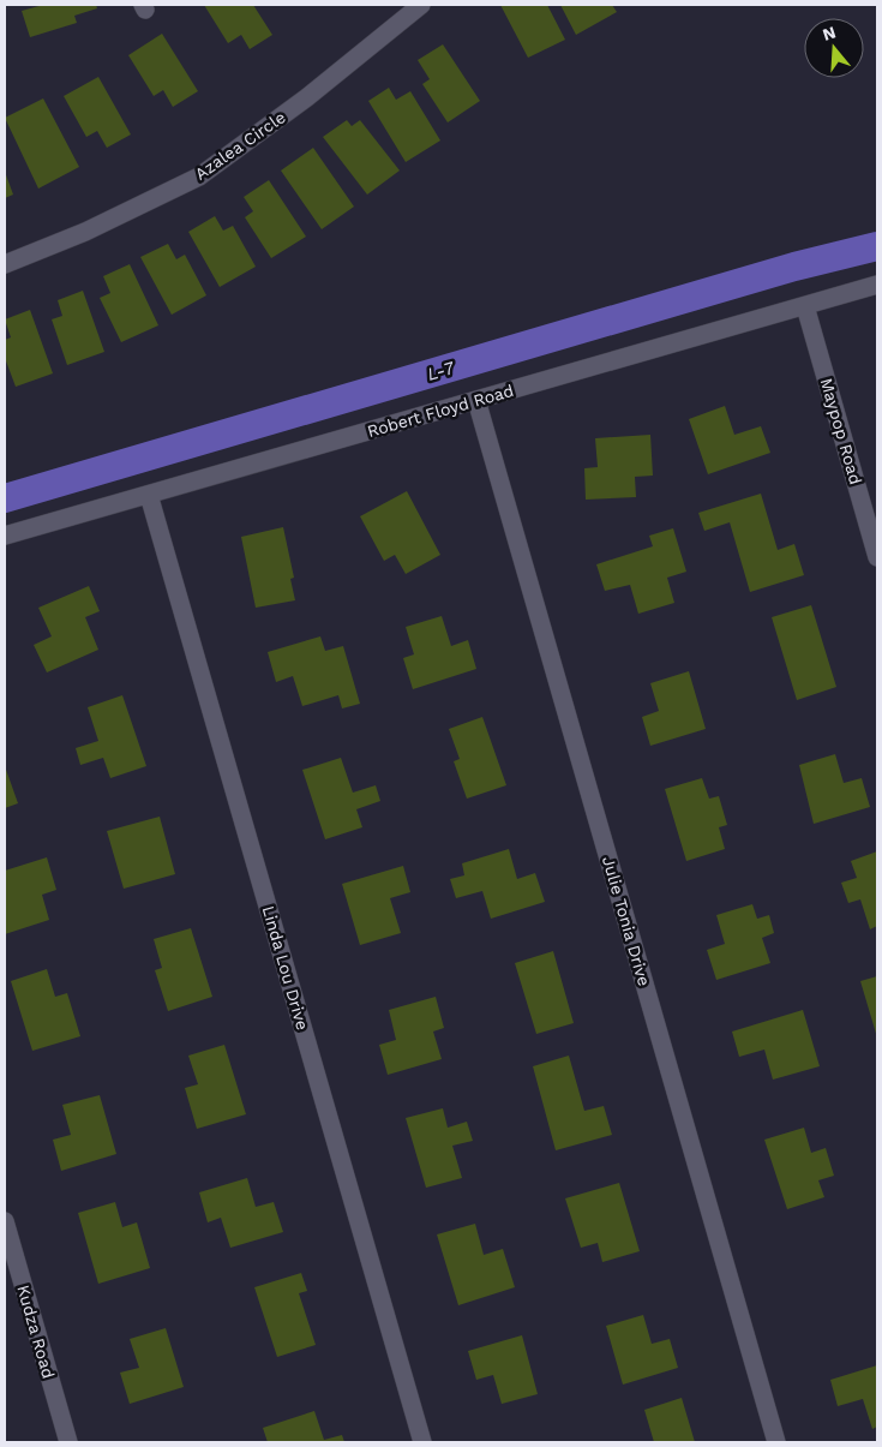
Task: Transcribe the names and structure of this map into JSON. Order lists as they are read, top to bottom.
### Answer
{
  "streets": {
    "street": [
      "Azalea Circle",
      "Robert Floyd Road",
      "Maypop Road",
      "Julie Tonia Drive",
      "Linda Lou Drive",
      "Kudza Road"
    ]
  },
  "crossings": [
    ["Robert Floyd Road", "Maypop Road"],
    ["Robert Floyd Road", "Julie Tonia Drive"],
    ["Robert Floyd Road", "Linda Lou Drive"]
  ],
  "water": ["L-7"],
  "north": "top"
}
